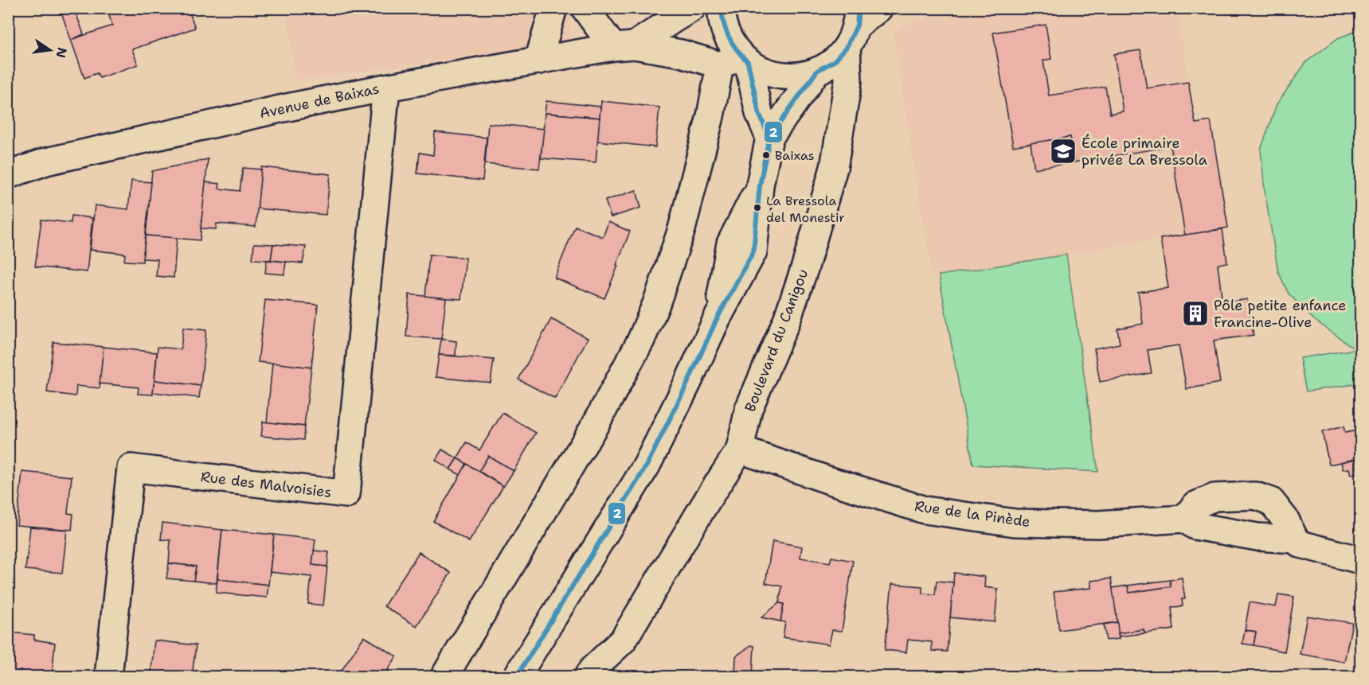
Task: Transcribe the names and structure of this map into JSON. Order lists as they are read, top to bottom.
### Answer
{
  "streets": {
    "street": [
      "Avenue de Baixas",
      "Boulevard du Canigou",
      "Rue des Malvoisies",
      "Rue de la Pinède"
    ]
  },
  "crossings": [
    ["Avenue de Baixas", "Rue des Malvoisies"],
    ["Boulevard du Canigou", "Rue de la Pinède"]
  ],
  "places": {
    "school or university": ["École primaire privée La Bressola"],
    "other": ["Baixas", "La Bressola del Monestir"],
    "building": ["Pôle petite enfance Francine-Olive"]
  },
  "lines": ["transit line 2"],
  "north": "right"
}
